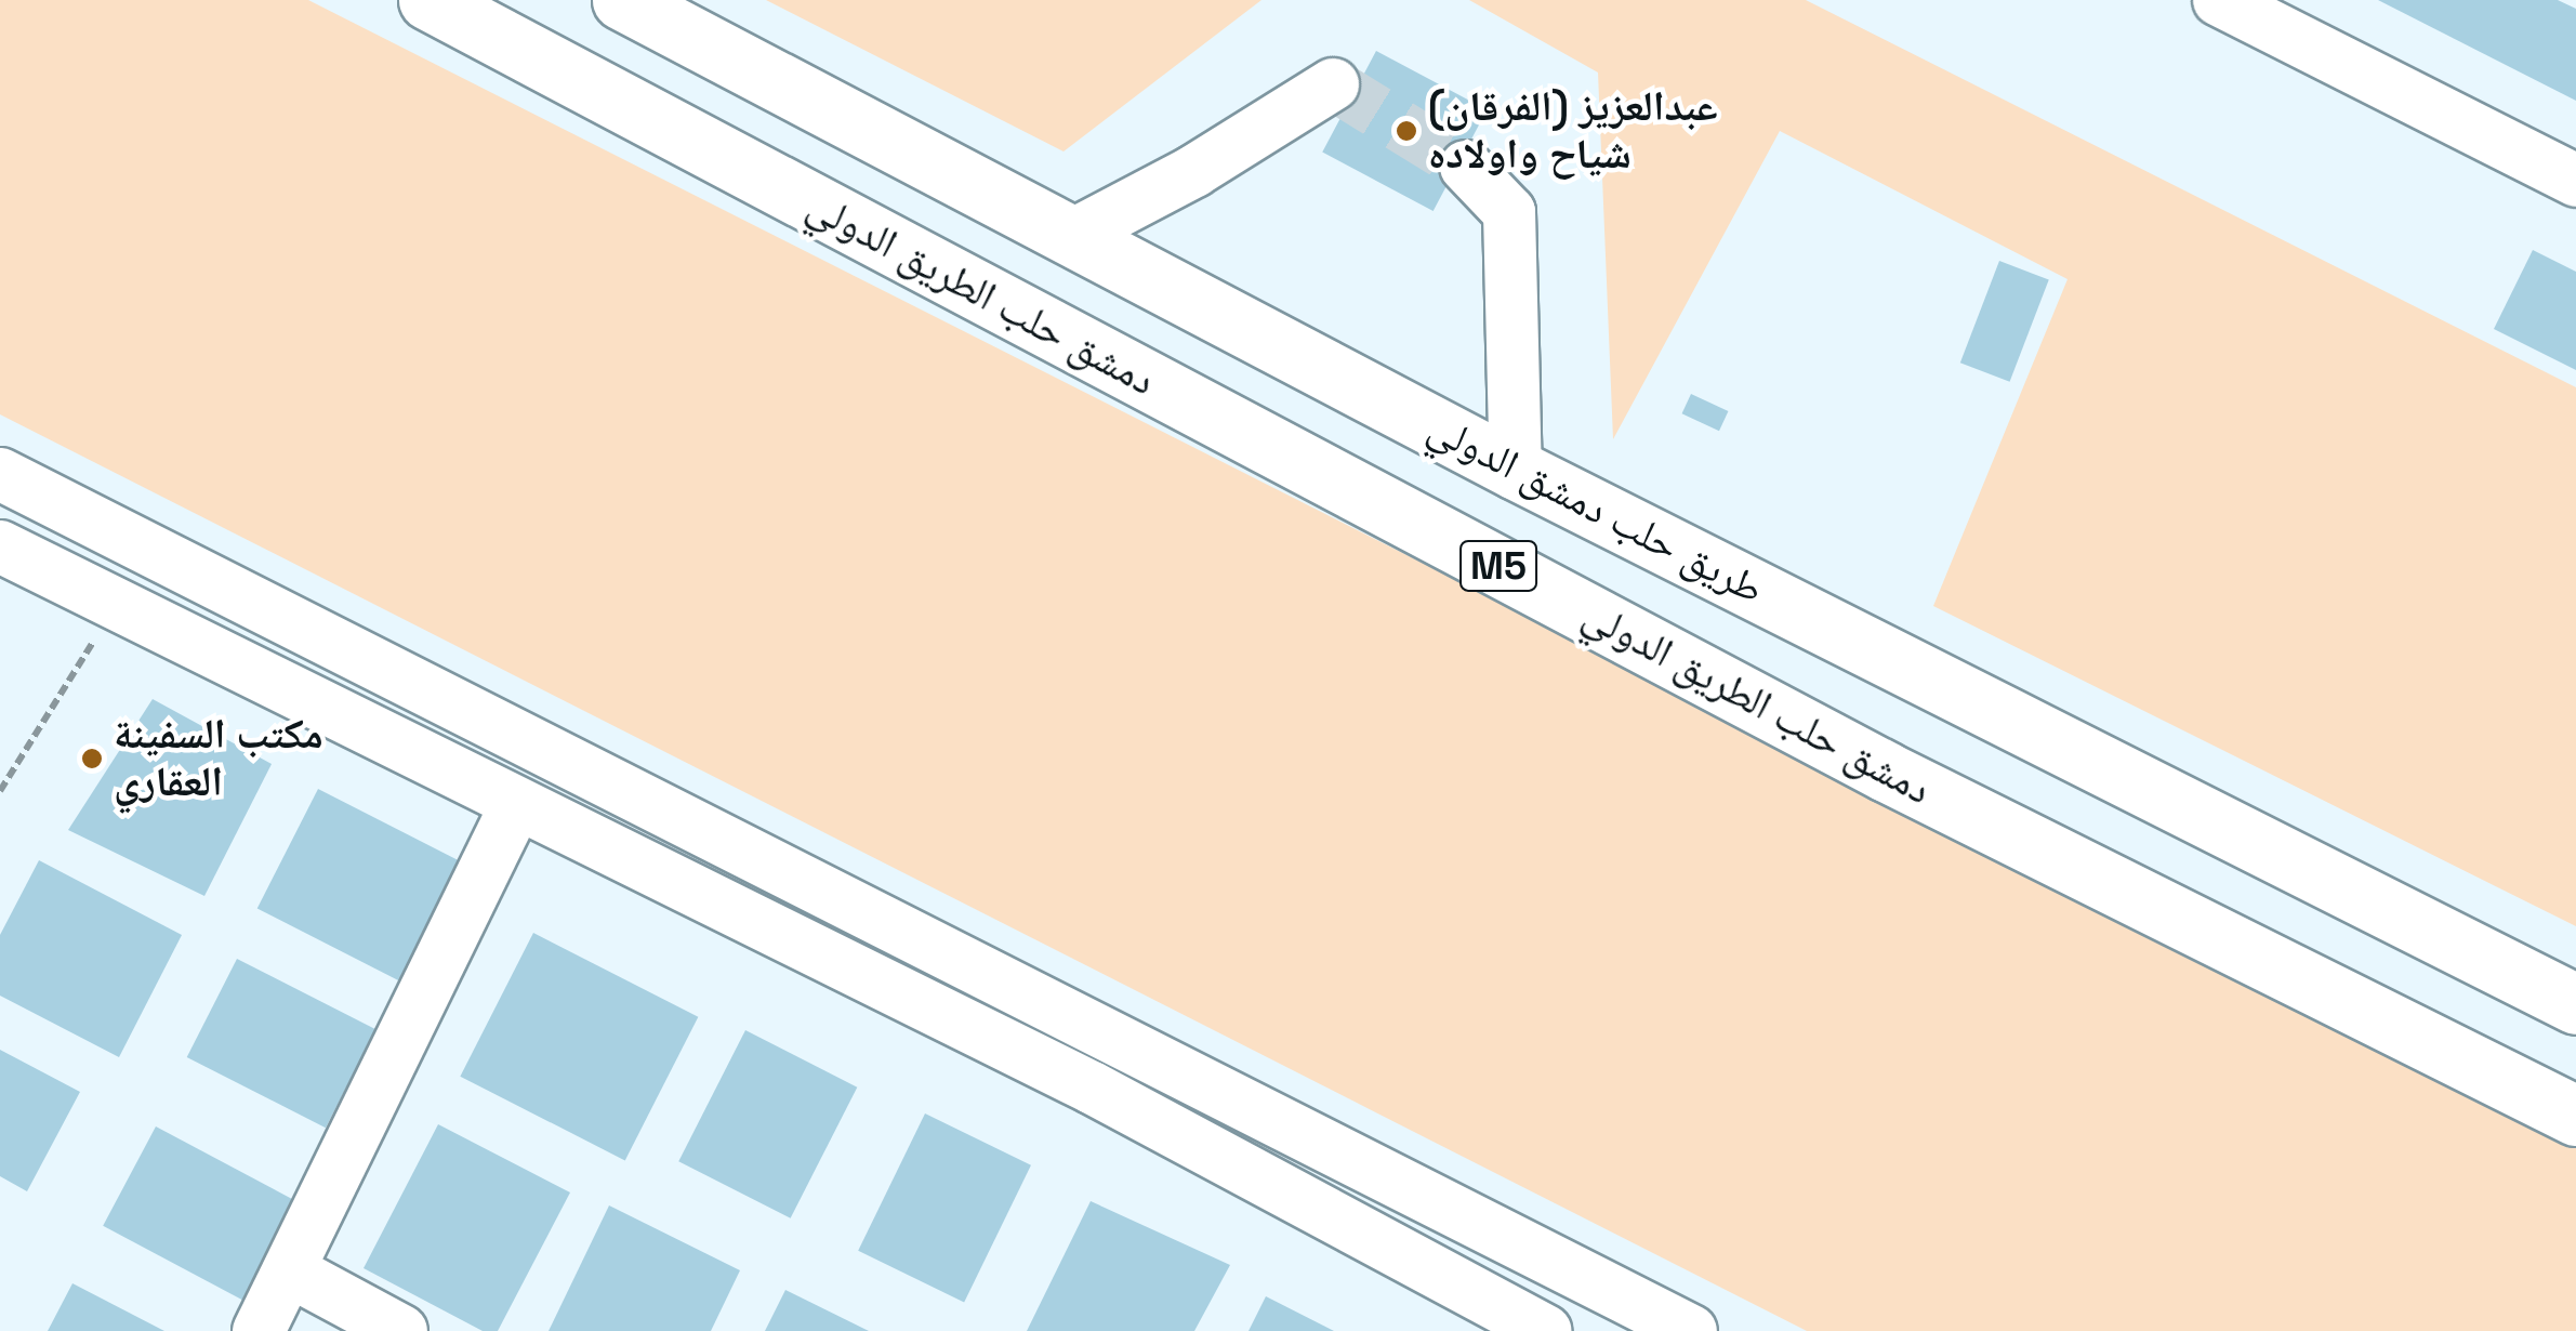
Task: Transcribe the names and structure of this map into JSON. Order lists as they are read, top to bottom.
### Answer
{
  "streets": {
    "highway": ["دمشق حلب الطريق الدولي", "طريق حلب دمشق الدولي", "M5"]
  },
  "places": ["(الفرقان) عبدالعزيز شياح واولاده", "مكتب السفينة العقاري"]
}
